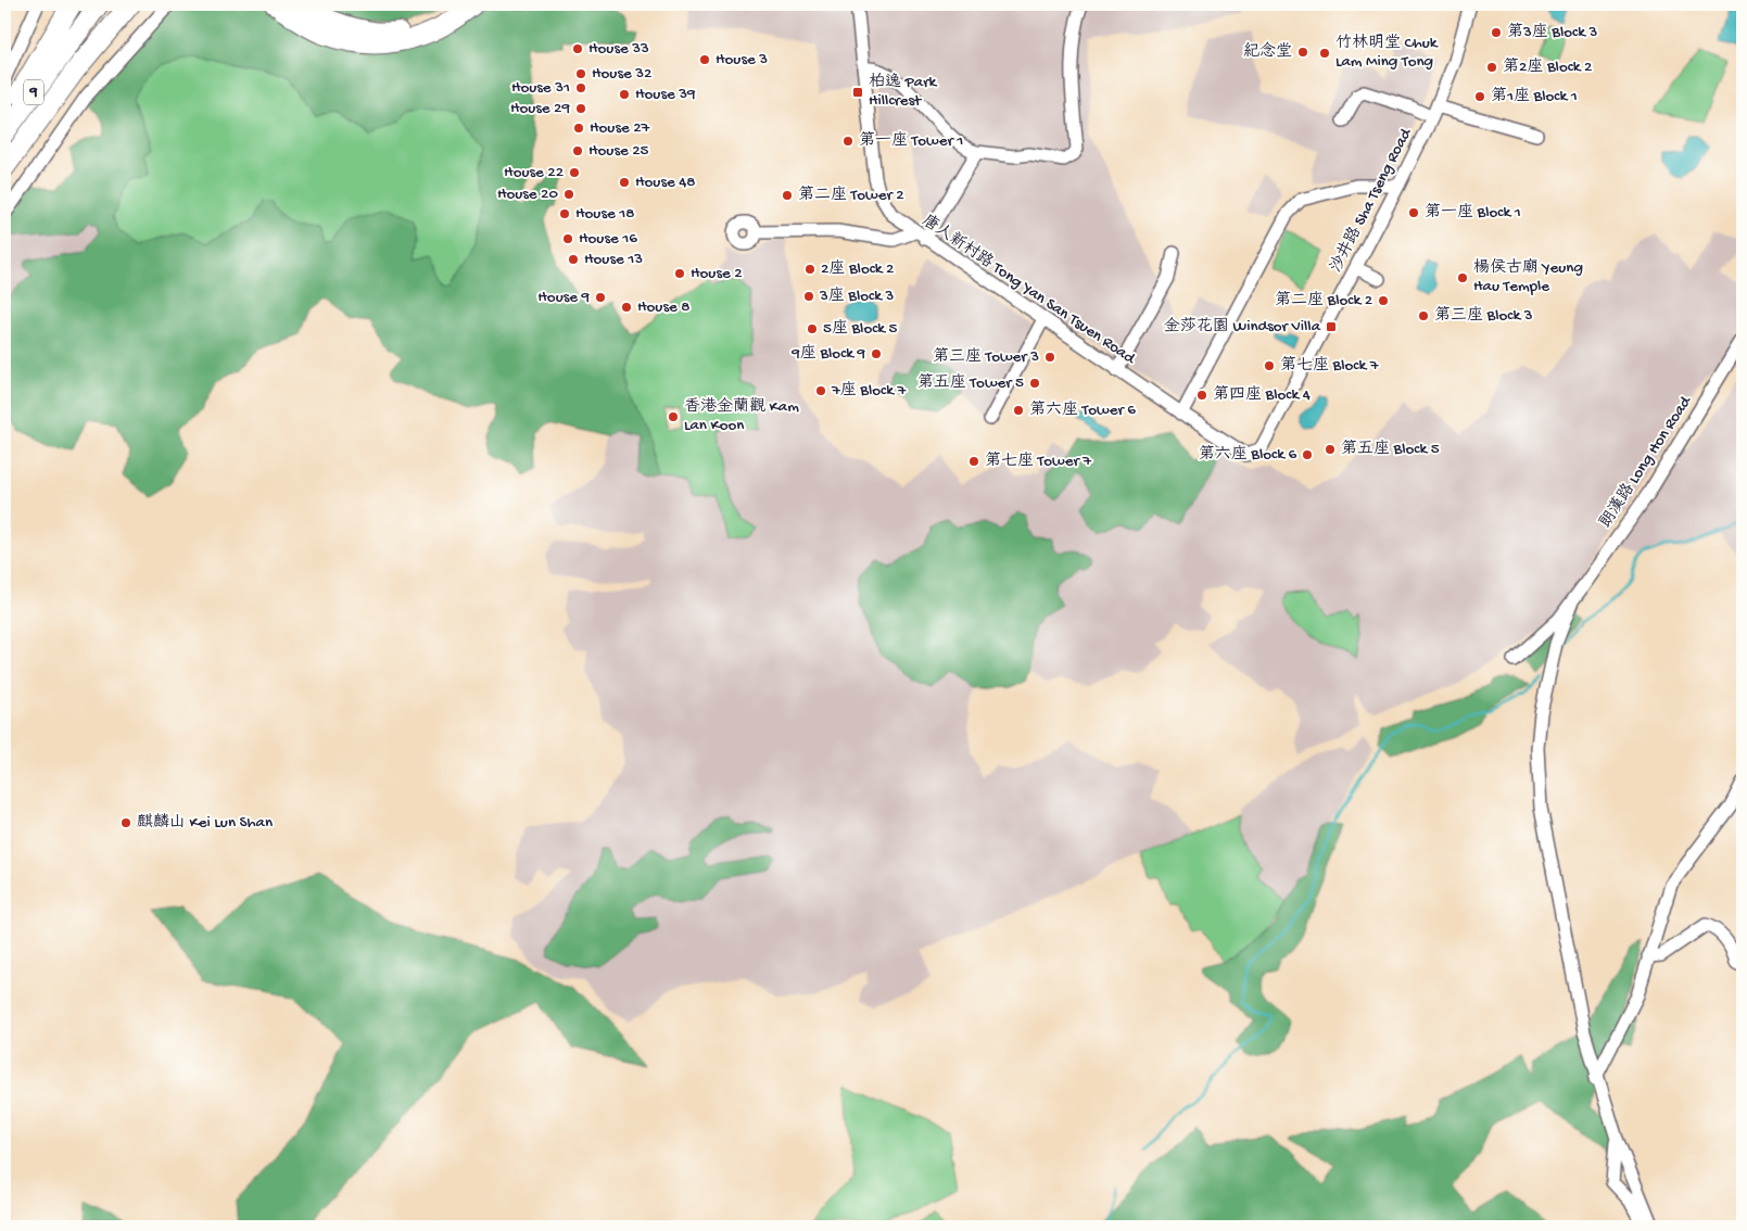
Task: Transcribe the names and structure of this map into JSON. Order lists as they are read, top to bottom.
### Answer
{
  "streets": {
    "highway": ["9"],
    "street": ["沙井路 Sha Tseng Road", "唐人新村路 Tong Yan San Tsuen Road", "朗漢路 Long Hon Road"]
  },
  "crossings": [
    ["沙井路 Sha Tseng Road", "唐人新村路 Tong Yan San Tsuen Road"]
  ],
  "places": {
    "other": [
      "第3座 Block 3",
      "House 33",
      "紀念堂",
      "竹林明堂 Chuk Lam Ming Tong",
      "House 3",
      "第2座 Block 2",
      "House 32",
      "House 31",
      "House 39",
      "第1座 Block 1",
      "House 29",
      "House 27",
      "第一座 Tower 1",
      "House 25",
      "House 22",
      "House 48",
      "House 20",
      "第二座 Tower 2",
      "第一座 Block 1",
      "House 18",
      "House 16",
      "House 13",
      "2座 Block 2",
      "House 2",
      "楊侯古廟 Yeung Hau Temple",
      "3座 Block 3",
      "House 9",
      "第二座 Block 2",
      "House 8",
      "第三座 Block 3",
      "5座 Block 5",
      "9座 Block 9",
      "第三座 Tower 3",
      "第七座 Block 7",
      "第五座 Tower 5",
      "7座 Block 7",
      "第四座 Block 4",
      "第六座 Tower 6",
      "香港金蘭觀 Kam Lan Koon",
      "第五座 Block 5",
      "第六座 Block 6",
      "第七座 Tower 7",
      "麒麟山 Kei Lun Shan"
    ],
    "transit": ["柏逸 Park Hillcrest", "金莎花園 Windsor Villa"]
  }
}
